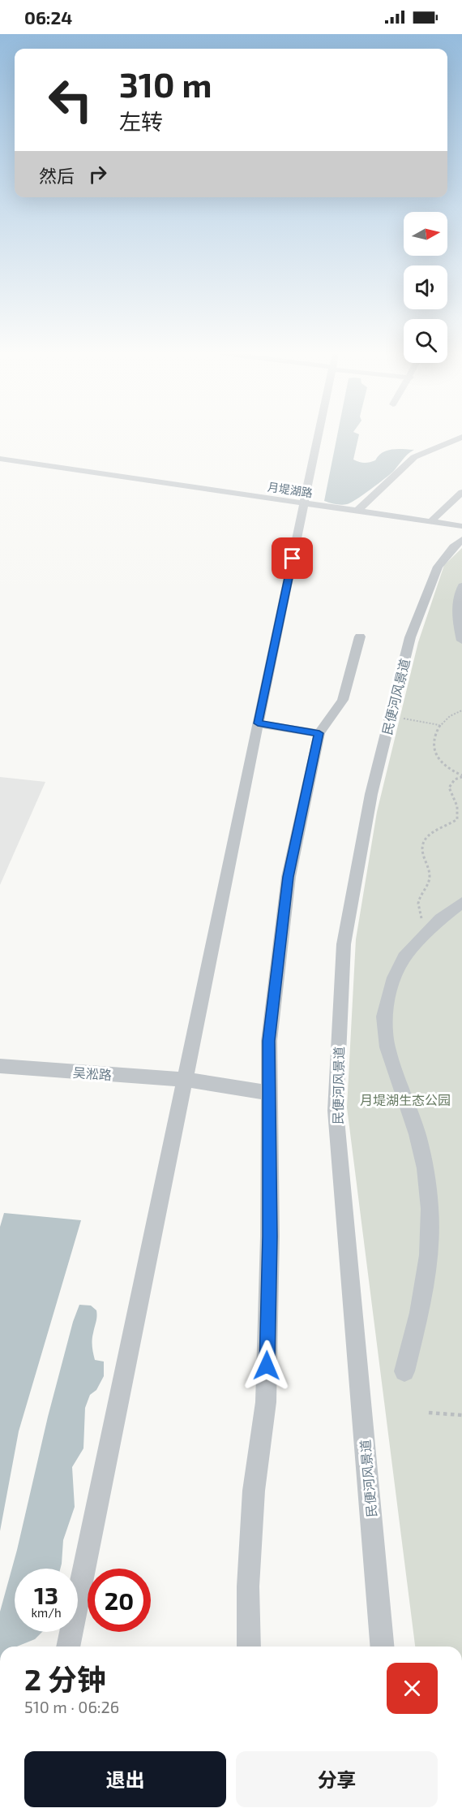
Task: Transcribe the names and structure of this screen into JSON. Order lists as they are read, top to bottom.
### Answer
{
  "streets": {
    "street": ["月堤湖路", "民便河风景道", "吴淞路"]
  },
  "parks": ["月堤湖生态公园"],
  "north": "right",
  "page": {
    "status": "06:24",
    "turn": ["310 m", "左转"],
    "then": "然后",
    "speed": "13 km/h",
    "limit": "20",
    "heading": ["2 分钟", "510 m · 06:26"],
    "buttons": ["退出", "分享"]
  }
}
